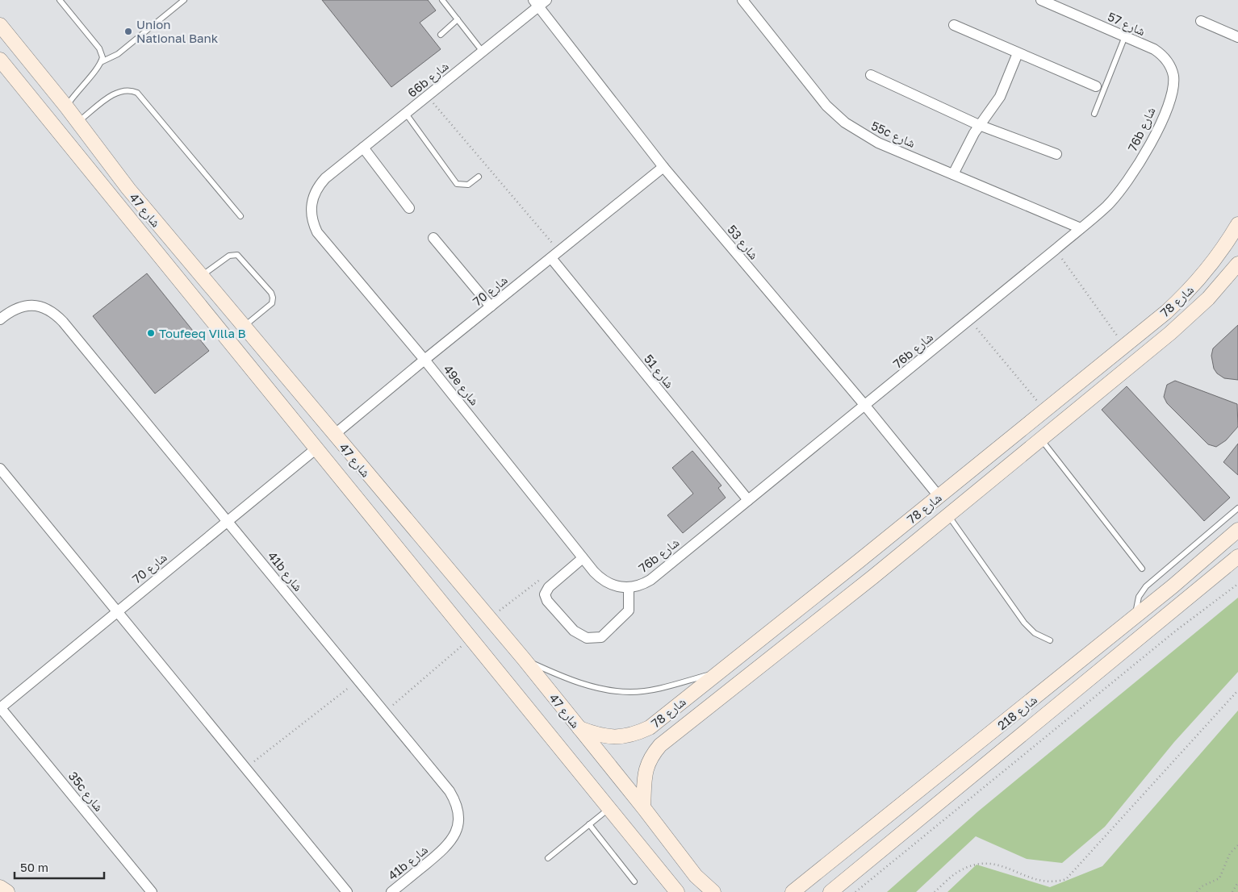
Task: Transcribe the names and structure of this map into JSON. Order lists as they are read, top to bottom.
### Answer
{
  "streets": {
    "street": [
      "شارع 57",
      "66b شارع",
      "76b شارع",
      "55c شارع",
      "شارع 47",
      "شارع 53",
      "شارع 70",
      "شارع 78",
      "شارع 51",
      "49e شارع",
      "41b شارع",
      "شارع 218",
      "35c شارع"
    ]
  },
  "crossings": [
    ["شارع 57", "76b شارع"],
    ["66b شارع", "شارع 53"],
    ["66b شارع", "49e شارع"],
    ["76b شارع", "55c شارع"],
    ["76b شارع", "شارع 53"],
    ["76b شارع", "شارع 51"],
    ["76b شارع", "49e شارع"],
    ["شارع 47", "شارع 70"],
    ["شارع 47", "شارع 78"],
    ["شارع 53", "شارع 70"],
    ["شارع 53", "شارع 78"],
    ["شارع 70", "شارع 51"],
    ["شارع 70", "49e شارع"],
    ["شارع 70", "41b شارع"],
    ["شارع 70", "35c شارع"]
  ],
  "places": ["Union National Bank", "Toufeeq Villa B"],
  "scale_bar": "50 m"
}
